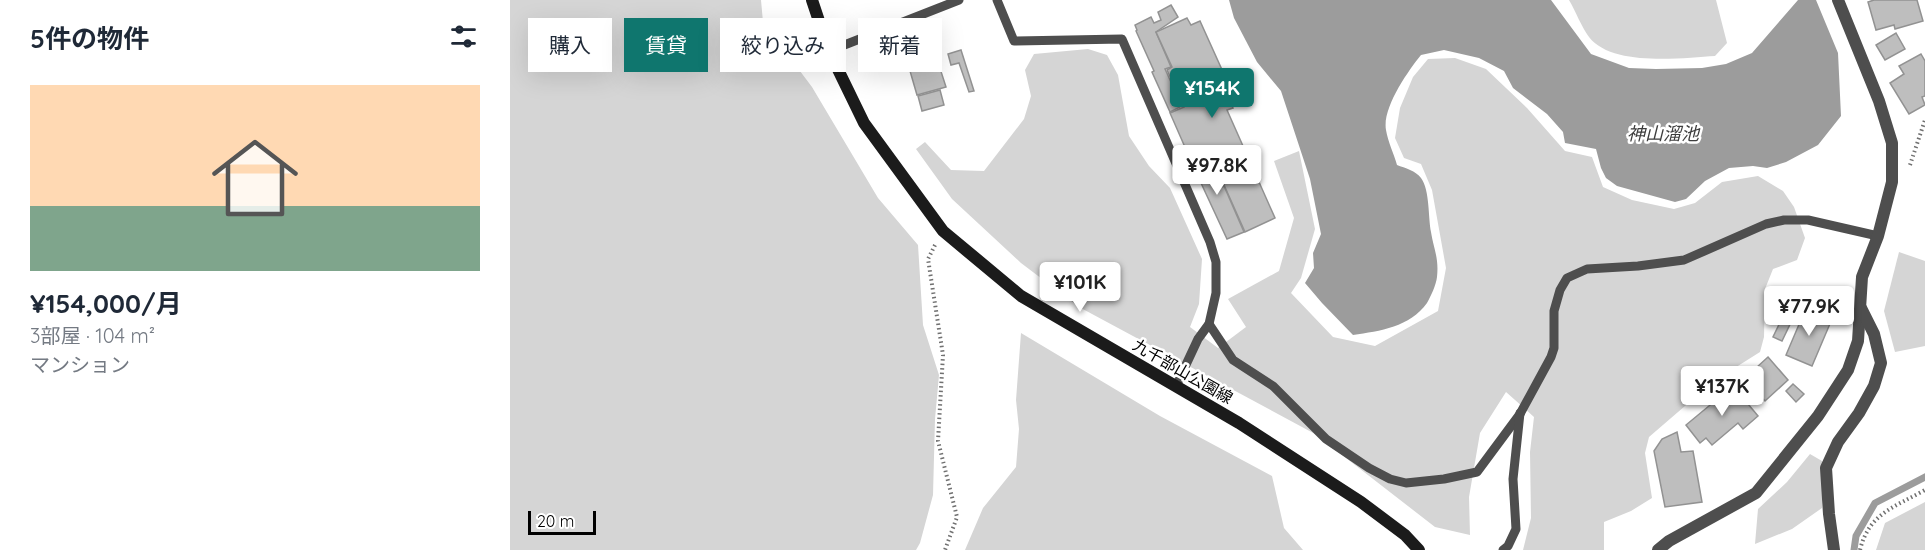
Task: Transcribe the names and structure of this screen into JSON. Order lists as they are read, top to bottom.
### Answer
{
  "streets": {
    "main road": ["九千部山公園線"]
  },
  "water": ["神山溜池"],
  "scale_bar": "20 m",
  "page": {
    "heading": "5件の物件",
    "chip": [
      "購入",
      "賃貸",
      "絞り込み",
      "新着"
    ],
    "price": [
      "¥154K",
      "¥97.8K",
      "¥101K",
      "¥77.9K",
      "¥137K"
    ],
    "list": [
      {
        "name": "¥154,000/月",
        "note": "3部屋 · 104 m² · マンション"
      }
    ],
    "scale": "20 m"
  }
}
